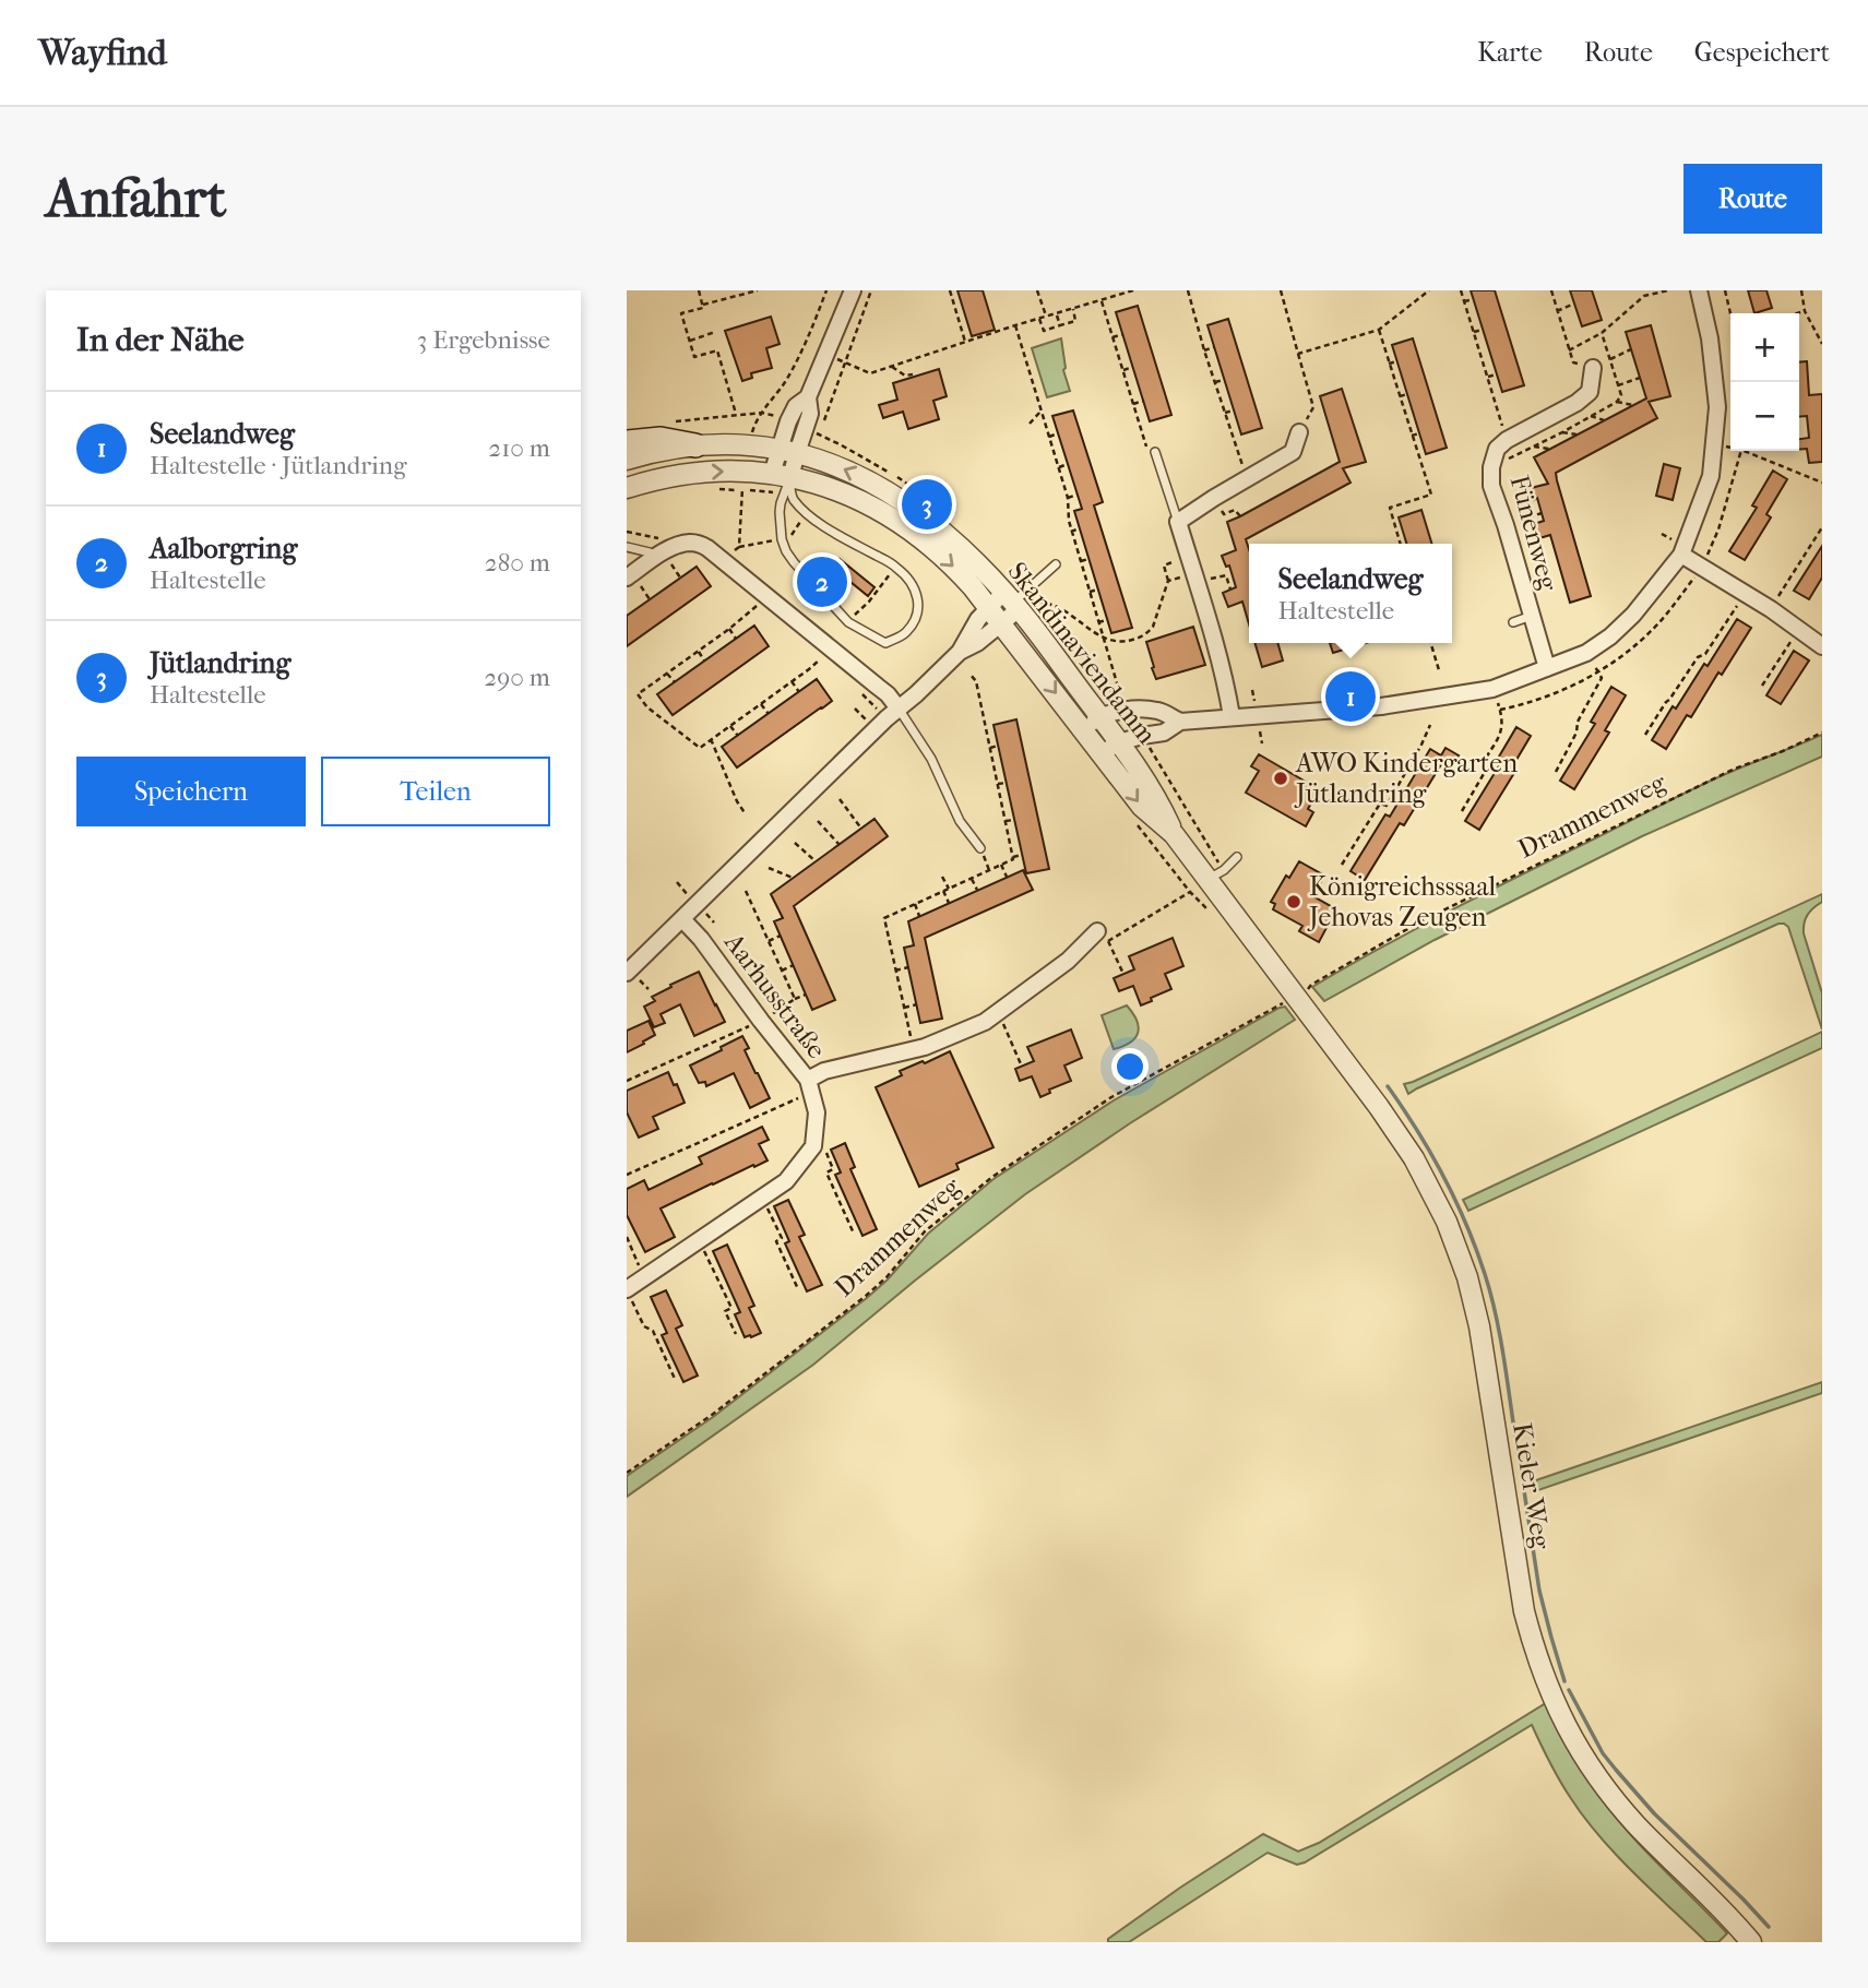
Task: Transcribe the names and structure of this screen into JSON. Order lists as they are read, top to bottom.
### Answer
{
  "streets": {
    "street": [
      "Fünenweg",
      "Skandinaviendamm",
      "Aarhusstraße",
      "Kieler Weg"
    ],
    "path": ["Drammenweg"]
  },
  "crossings": [
    ["Skandinaviendamm", "Drammenweg"],
    ["Skandinaviendamm", "Kieler Weg"],
    ["Drammenweg", "Kieler Weg"]
  ],
  "places": ["AWO Kindergarten Jütlandring", "Königreichsssaal Jehovas Zeugen"],
  "page": {
    "header": "Wayfind",
    "nav": ["Karte", "Route", "Gespeichert"],
    "buttons": [
      "Route",
      ["Speichern", "Teilen"]
    ],
    "title": "Anfahrt",
    "heading": ["In der Nähe", "3 Ergebnisse"],
    "map_buttons": ["+", "−"],
    "list": [
      {
        "mark": "1",
        "name": "Seelandweg",
        "note": "Haltestelle · Jütlandring",
        "value": "210 m"
      },
      {
        "mark": "2",
        "name": "Aalborgring",
        "note": "Haltestelle",
        "value": "280 m"
      },
      {
        "mark": "3",
        "name": "Jütlandring",
        "note": "Haltestelle",
        "value": "290 m"
      }
    ],
    "pins": ["3", "2", "1"],
    "popup": ["Seelandweg", "Haltestelle"]
  }
}
